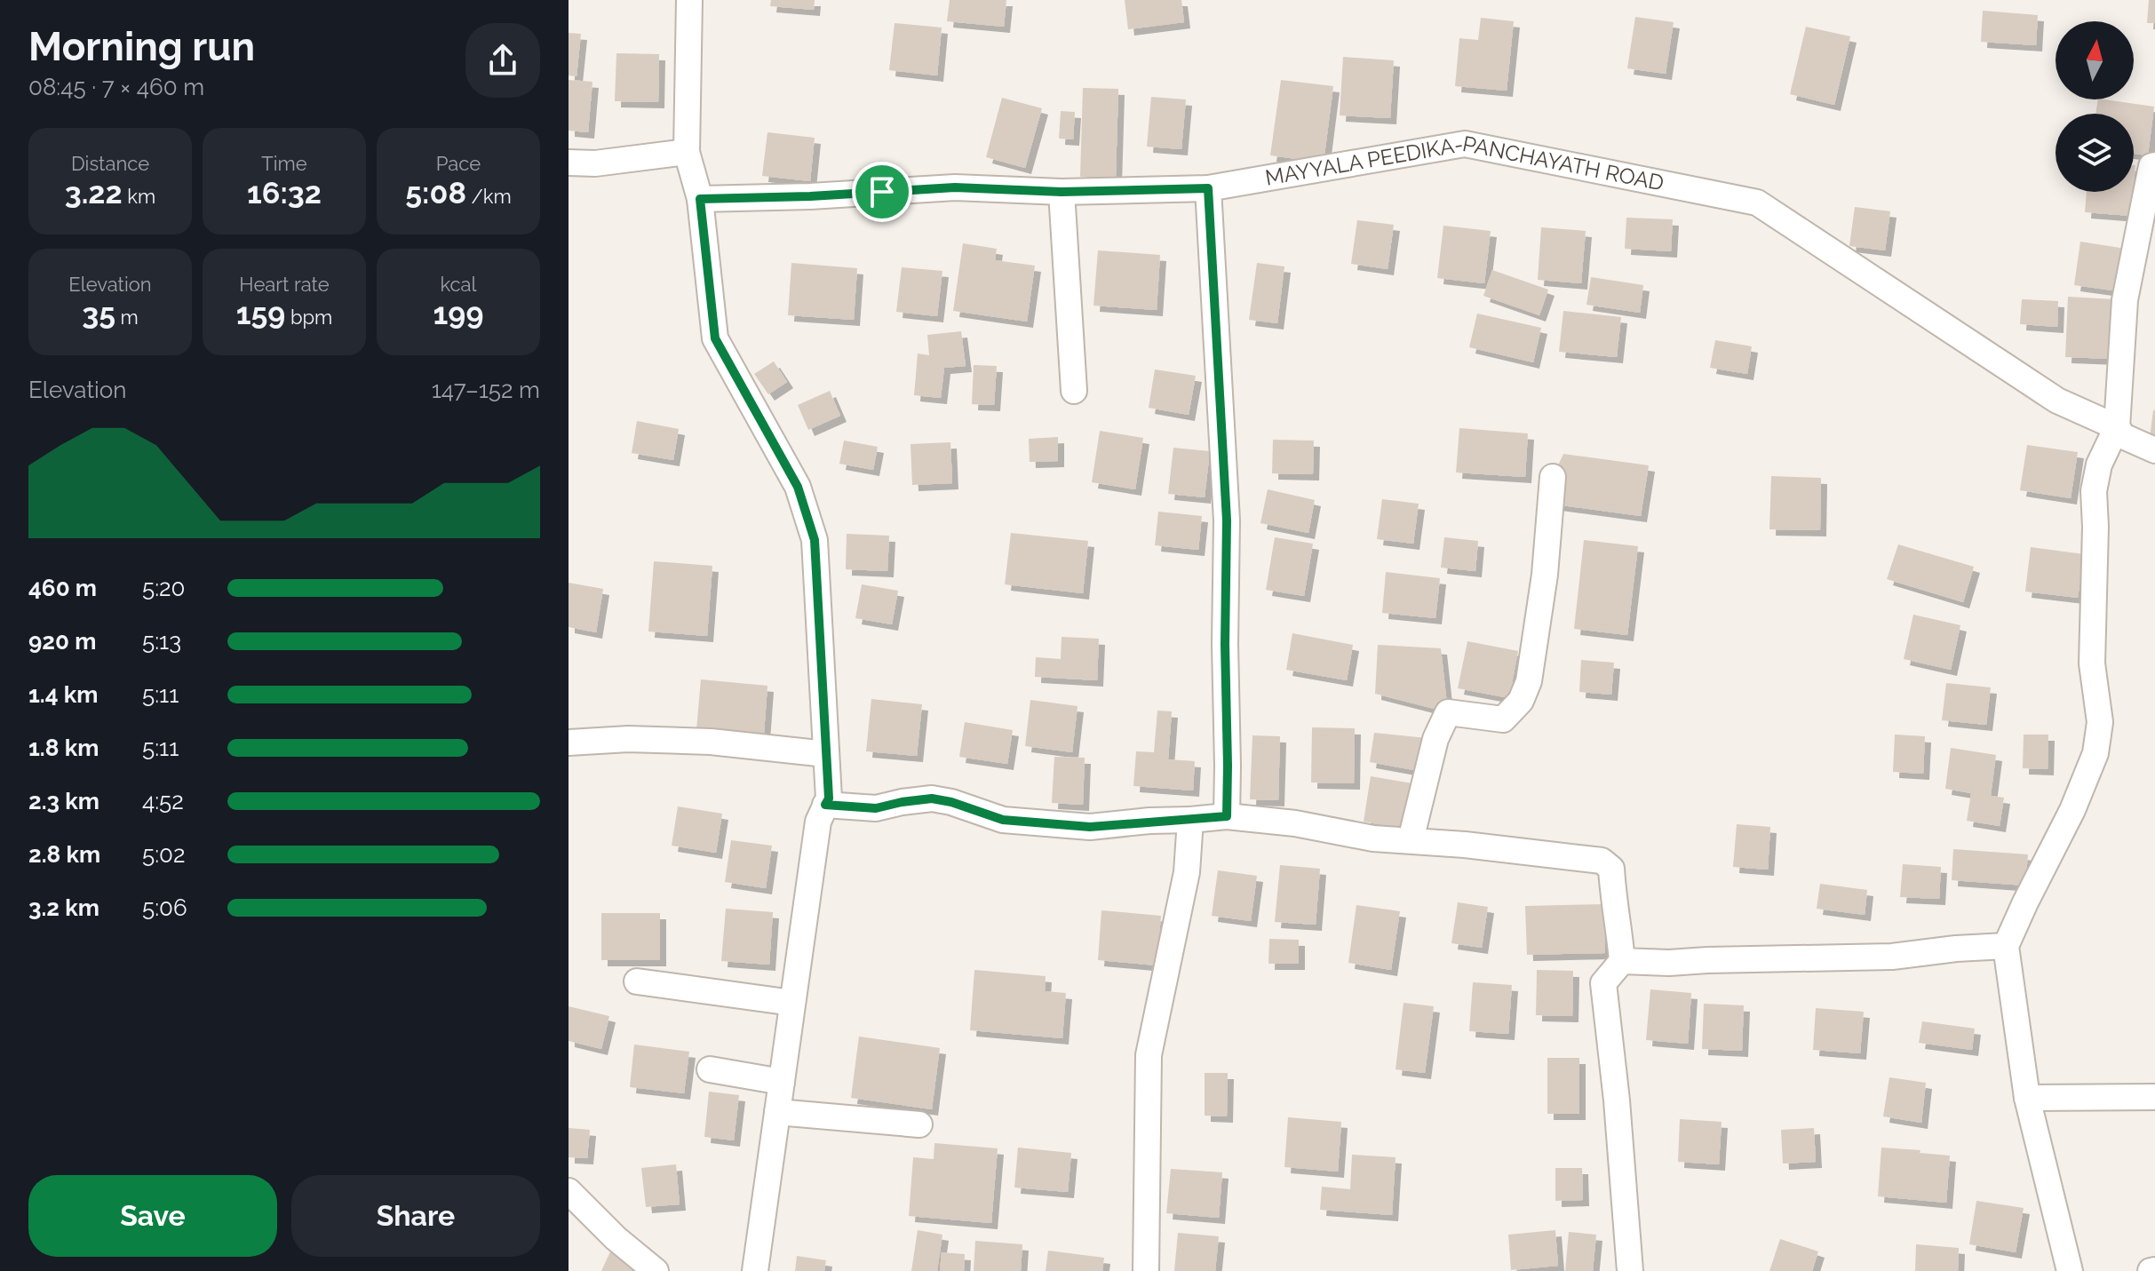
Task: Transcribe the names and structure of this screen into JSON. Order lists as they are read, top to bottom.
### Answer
{
  "streets": {
    "street": ["MAYYALA PEEDIKA-PANCHAYATH ROAD"]
  },
  "north": "top",
  "page": {
    "heading": ["Morning run", "08:45 · 7 × 460 m"],
    "stats": [
      ["Distance", "3.22 km"],
      ["Time", "16:32"],
      ["Pace", "5:08 /km"],
      ["Elevation", "35 m"],
      ["Heart rate", "159 bpm"],
      ["kcal", "199"]
    ],
    "chart": ["Elevation", "147–152 m"],
    "list": [
      {
        "name": "460 m",
        "note": "5:20"
      },
      {
        "name": "920 m",
        "note": "5:13"
      },
      {
        "name": "1.4 km",
        "note": "5:11"
      },
      {
        "name": "1.8 km",
        "note": "5:11"
      },
      {
        "name": "2.3 km",
        "note": "4:52"
      },
      {
        "name": "2.8 km",
        "note": "5:02"
      },
      {
        "name": "3.2 km",
        "note": "5:06"
      }
    ],
    "buttons": ["Save", "Share"]
  }
}
